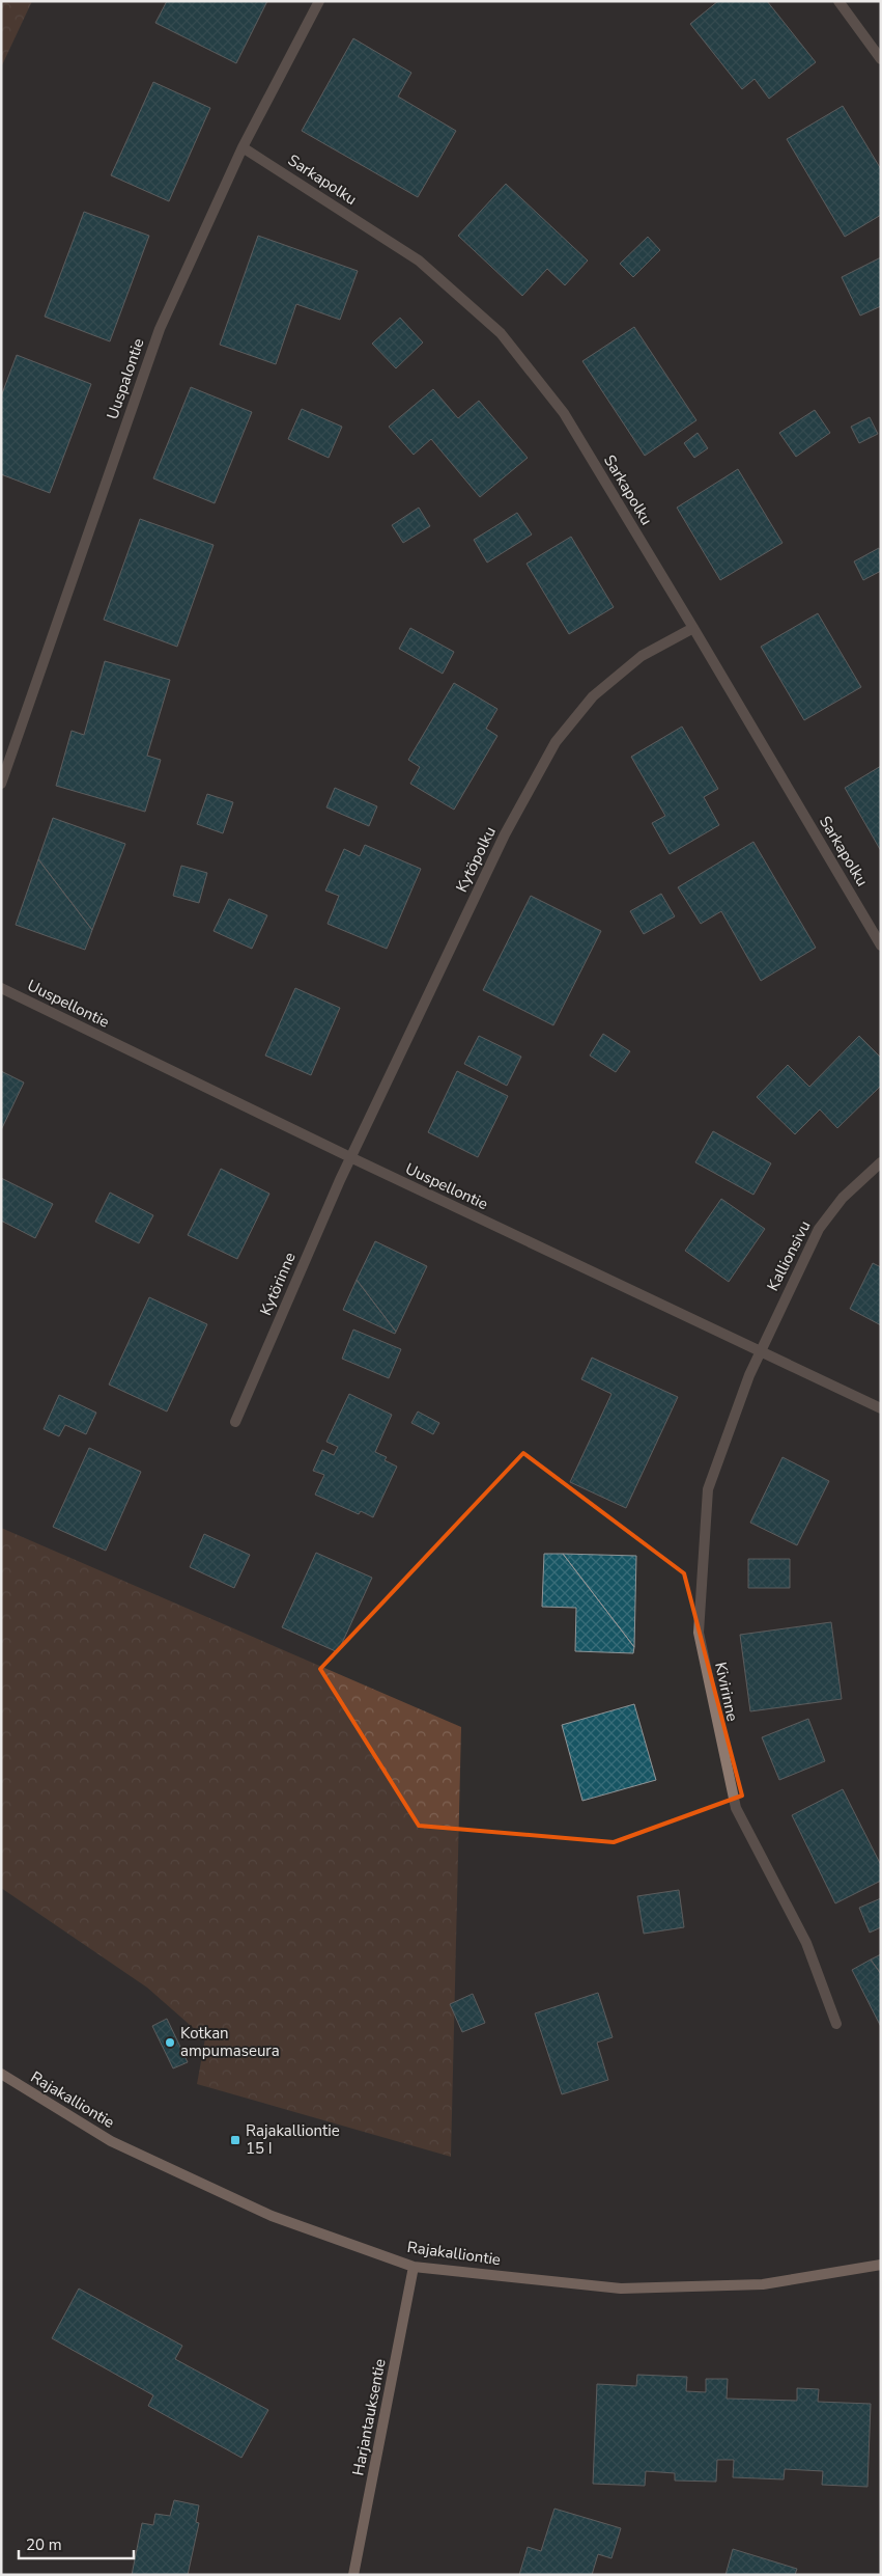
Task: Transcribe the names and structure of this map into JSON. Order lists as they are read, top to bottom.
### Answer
{
  "streets": {
    "street": [
      "Sarkapolku",
      "Uuspalontie",
      "Kytöpolku",
      "Uuspellontie",
      "Kallionsivu",
      "Kytörinne",
      "Kivirinne",
      "Rajakalliontie",
      "Harjantauksentie"
    ]
  },
  "crossings": [
    ["Sarkapolku", "Uuspalontie"],
    ["Sarkapolku", "Kytöpolku"],
    ["Kytöpolku", "Uuspellontie"],
    ["Kytöpolku", "Kytörinne"],
    ["Uuspellontie", "Kallionsivu"],
    ["Uuspellontie", "Kytörinne"],
    ["Uuspellontie", "Kivirinne"],
    ["Kallionsivu", "Kivirinne"],
    ["Rajakalliontie", "Harjantauksentie"]
  ],
  "places": {
    "other": ["Kotkan ampumaseura"],
    "transit": ["Rajakalliontie 15 I"]
  },
  "scale_bar": "20 m"
}
